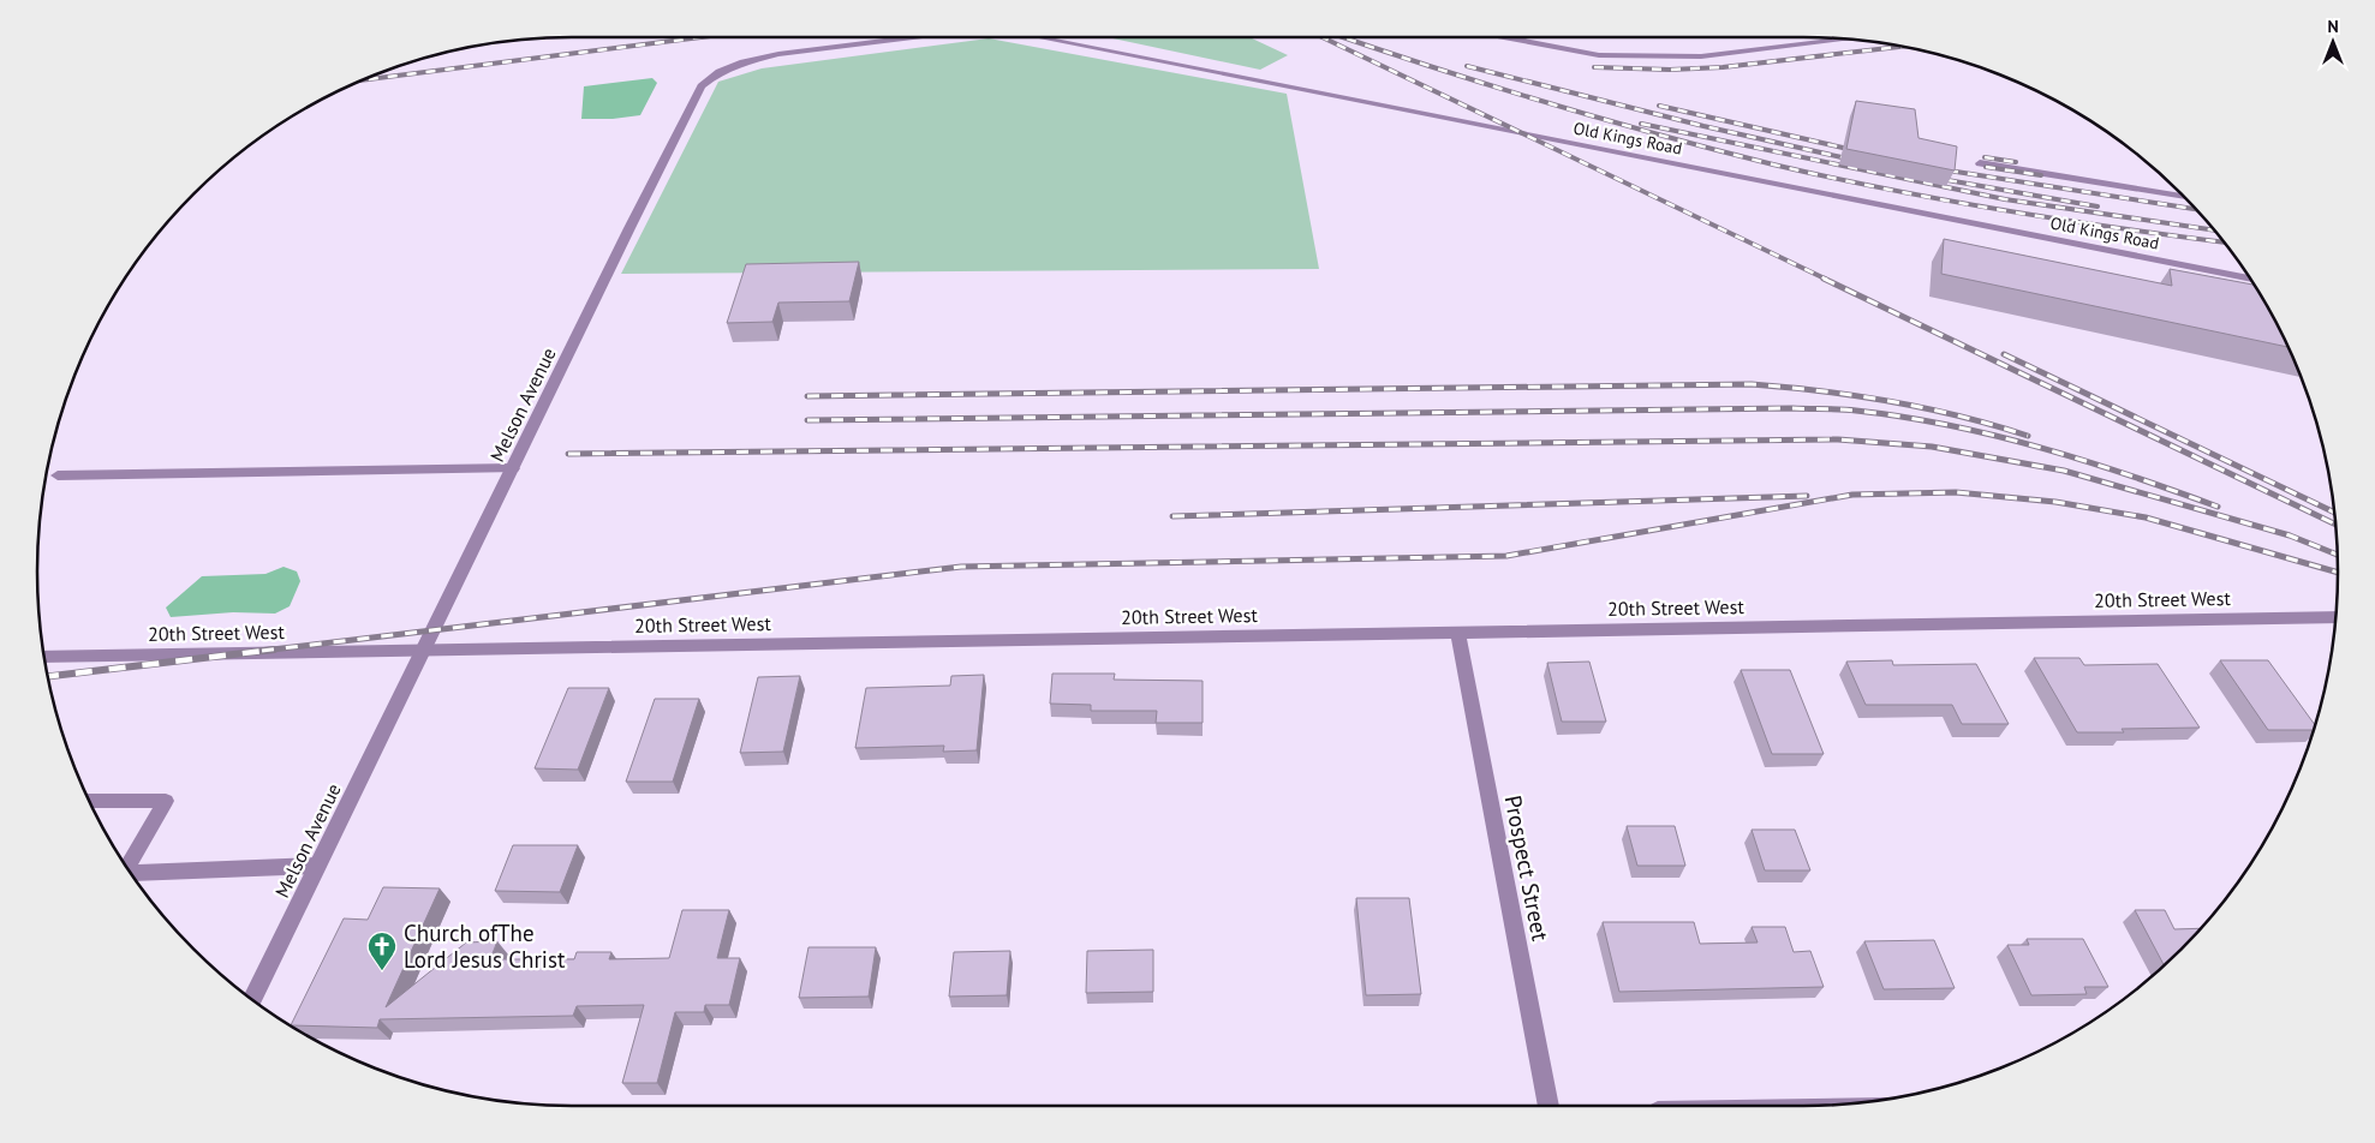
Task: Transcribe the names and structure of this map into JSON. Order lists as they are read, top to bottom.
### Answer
{
  "streets": {
    "street": [
      "Old Kings Road",
      "Melson Avenue",
      "20th Street West",
      "Prospect Street"
    ]
  },
  "crossings": [
    ["Melson Avenue", "20th Street West"],
    ["20th Street West", "Prospect Street"]
  ],
  "places": {
    "church": ["Church ofThe Lord Jesus Christ"]
  },
  "north": "top"
}
